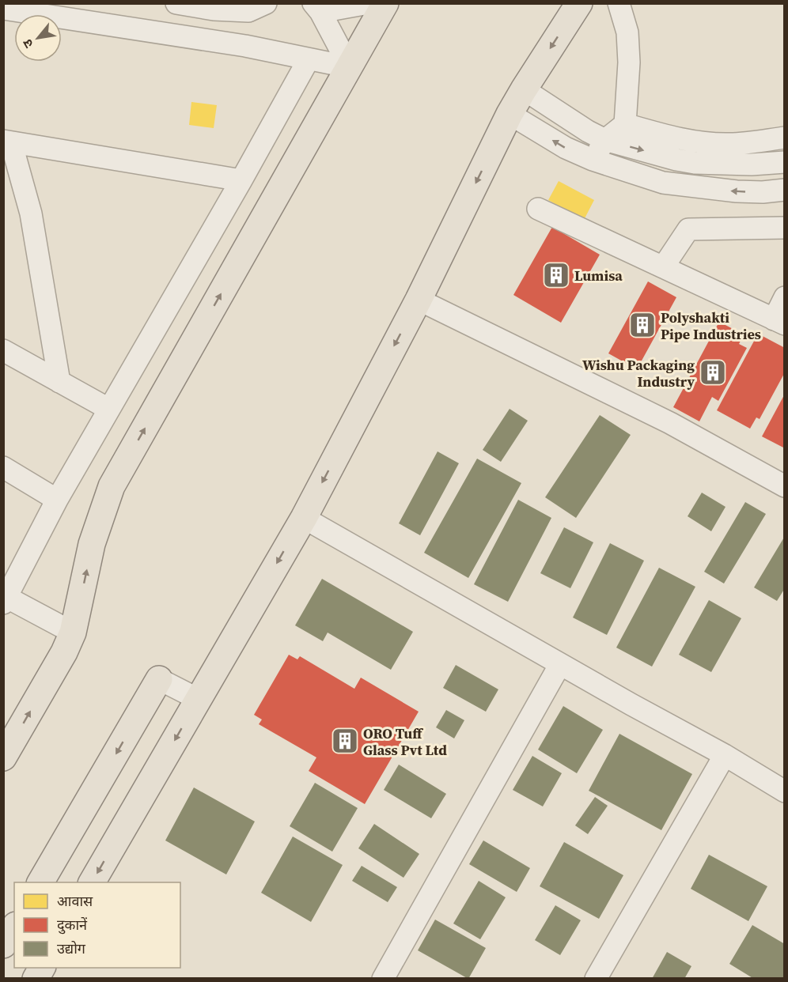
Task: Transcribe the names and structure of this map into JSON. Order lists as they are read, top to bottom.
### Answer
{
  "places": {
    "building": [
      "Lumisa",
      "Polyshakti Pipe Industries",
      "Wishu Packaging Industry",
      "ORO Tuff Glass Pvt Ltd"
    ]
  },
  "legend": ["आवास", "दुकानें", "उद्योग"],
  "north": "bottom left"
}
